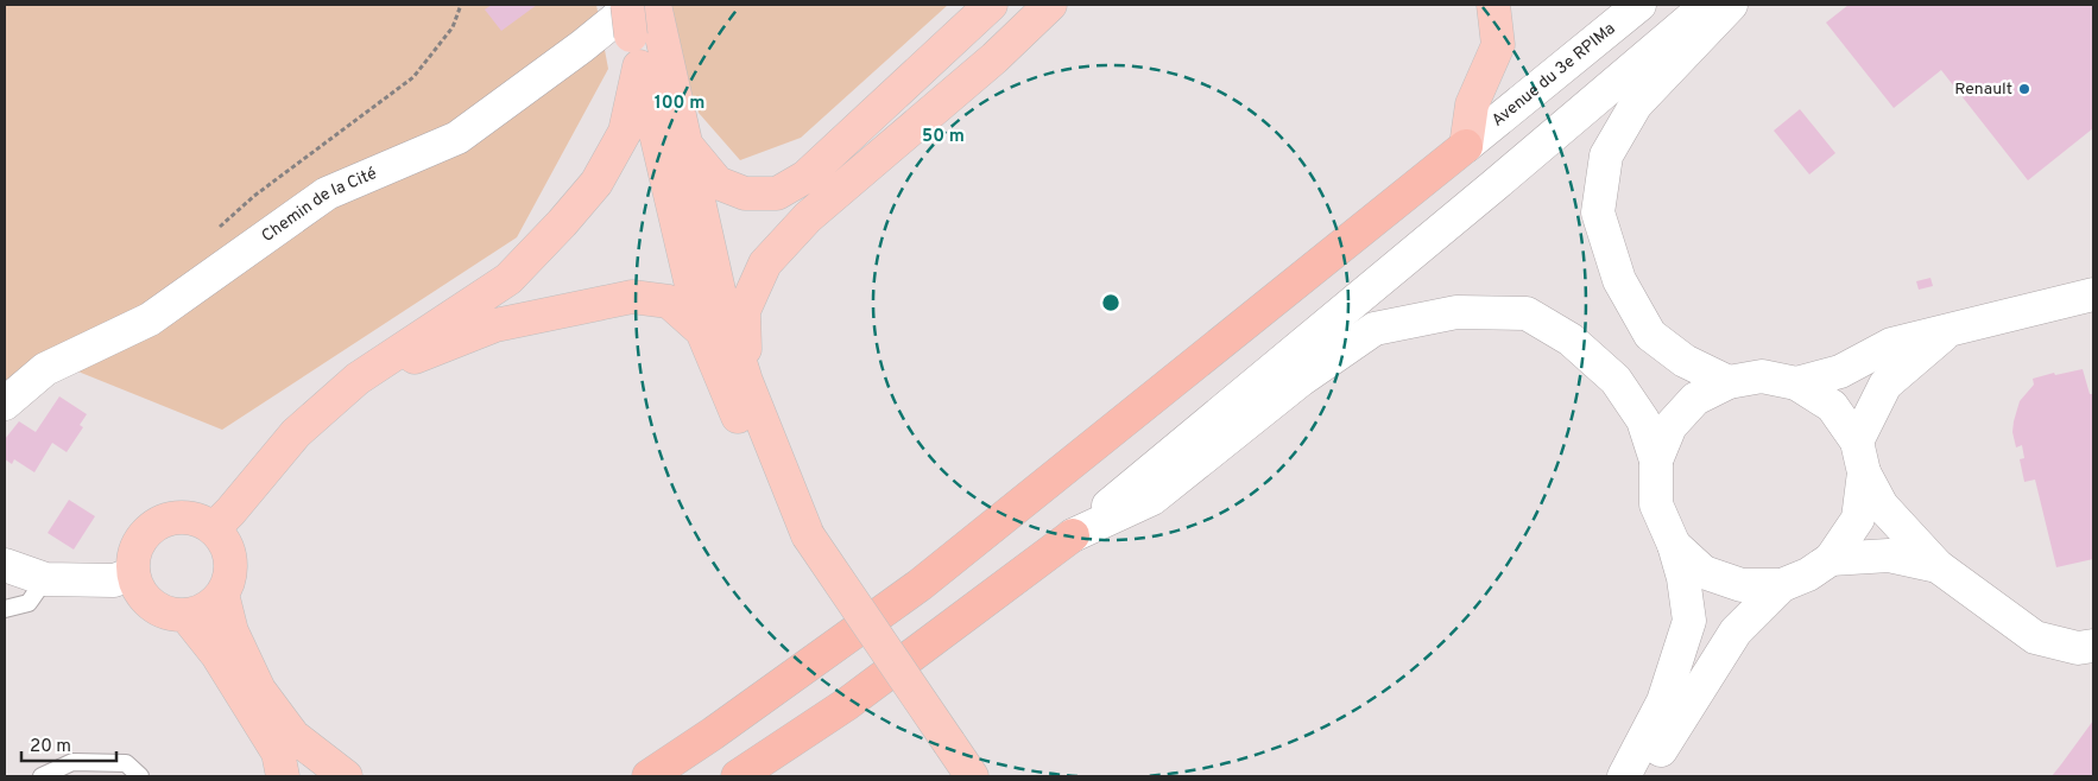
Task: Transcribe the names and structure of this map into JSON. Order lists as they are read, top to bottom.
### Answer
{
  "streets": {
    "main road": ["Avenue du 3e RPIMa", "Chemin de la Cité"]
  },
  "places": ["Renault"],
  "scale_bar": "20 m",
  "rings": ["100 m", "50 m"]
}
